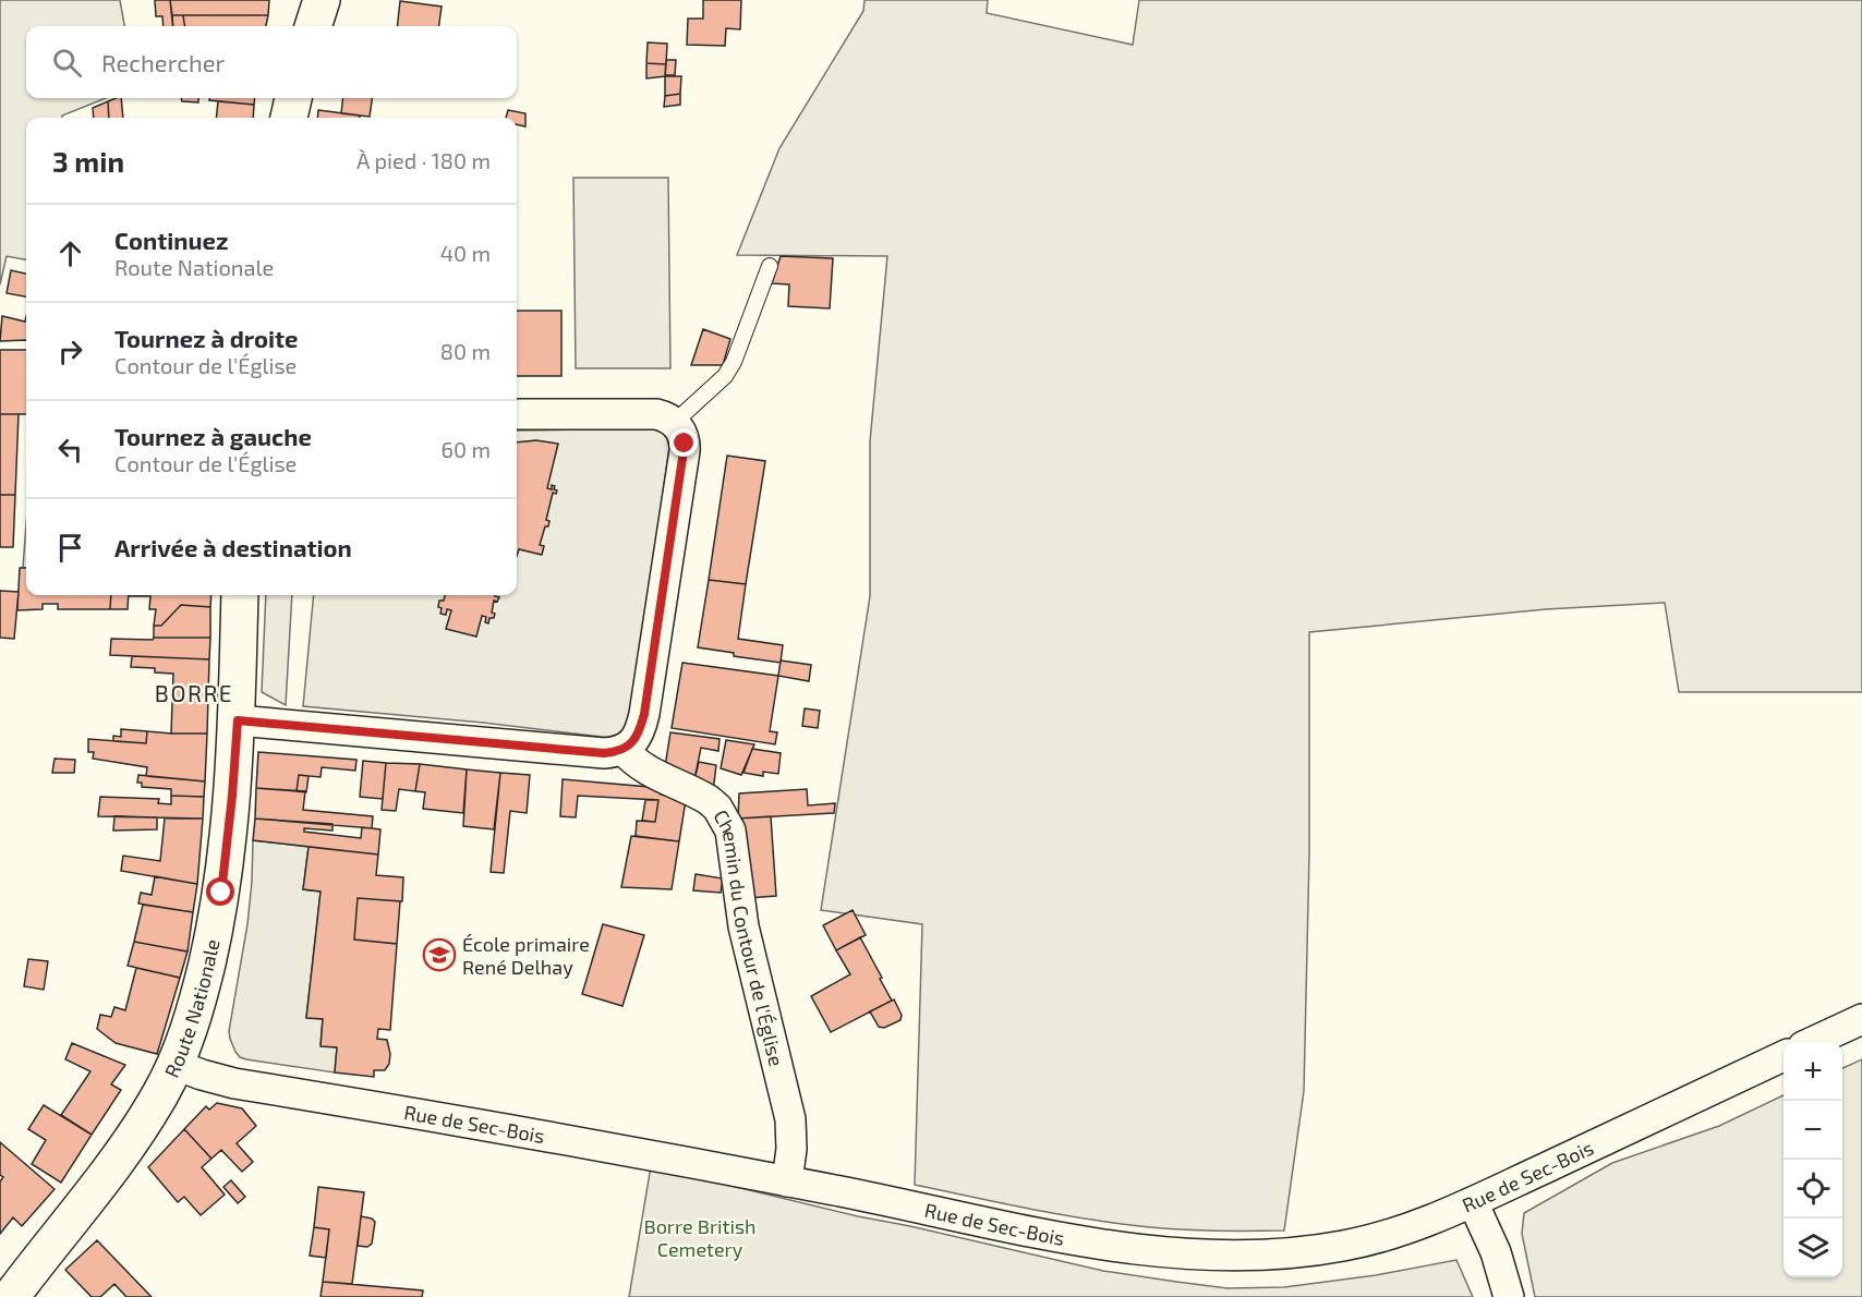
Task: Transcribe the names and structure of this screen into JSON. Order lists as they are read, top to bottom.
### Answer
{
  "streets": {
    "street": ["Chemin du Contour de l'Église", "Route Nationale", "Rue de Sec-Bois"]
  },
  "crossings": [
    ["Chemin du Contour de l'Église", "Rue de Sec-Bois"],
    ["Route Nationale", "Rue de Sec-Bois"]
  ],
  "districts": ["BORRE"],
  "parks": ["Borre British Cemetery"],
  "places": {
    "school or university": ["École primaire René Delhay"]
  },
  "page": {
    "search": "Rechercher",
    "heading": ["3 min", "À pied · 180 m"],
    "list": [
      ["Continuez", "Route Nationale", "40 m"],
      ["Tournez à droite", "Contour de l'Église", "80 m"],
      ["Tournez à gauche", "Contour de l'Église", "60 m"],
      "Arrivée à destination"
    ],
    "map_buttons": ["+", "−"]
  }
}
